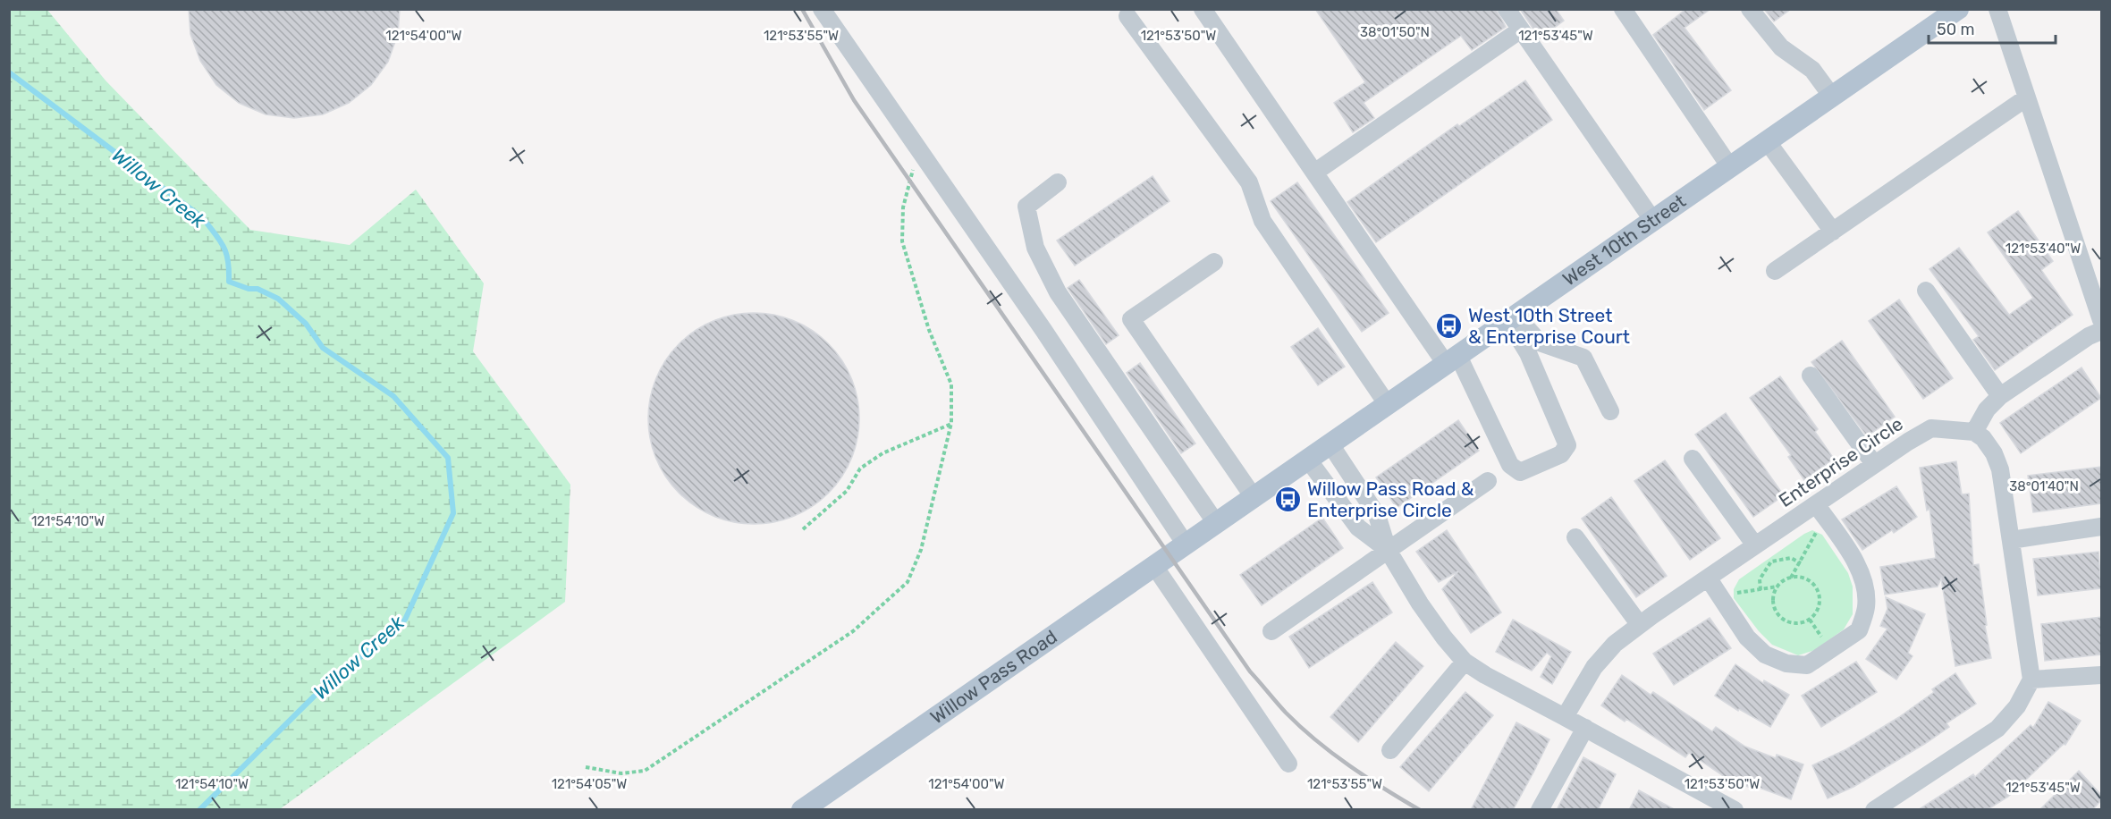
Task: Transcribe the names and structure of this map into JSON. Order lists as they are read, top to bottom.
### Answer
{
  "streets": {
    "main road": ["West 10th Street", "Willow Pass Road"],
    "street": ["Enterprise Circle"]
  },
  "crossings": [
    ["West 10th Street", "Willow Pass Road"]
  ],
  "water": ["Willow Creek"],
  "places": {
    "bus stop": ["West 10th Street & Enterprise Court", "Willow Pass Road & Enterprise Circle"]
  },
  "scale_bar": "50 m",
  "coordinates": [
    "38°01'50\"N",
    "121°54'00\"W",
    "121°53'55\"W",
    "121°53'50\"W",
    "121°53'45\"W",
    "121°53'40\"W",
    "38°01'40\"N",
    "121°54'10\"W",
    "121°54'05\"W"
  ]
}
